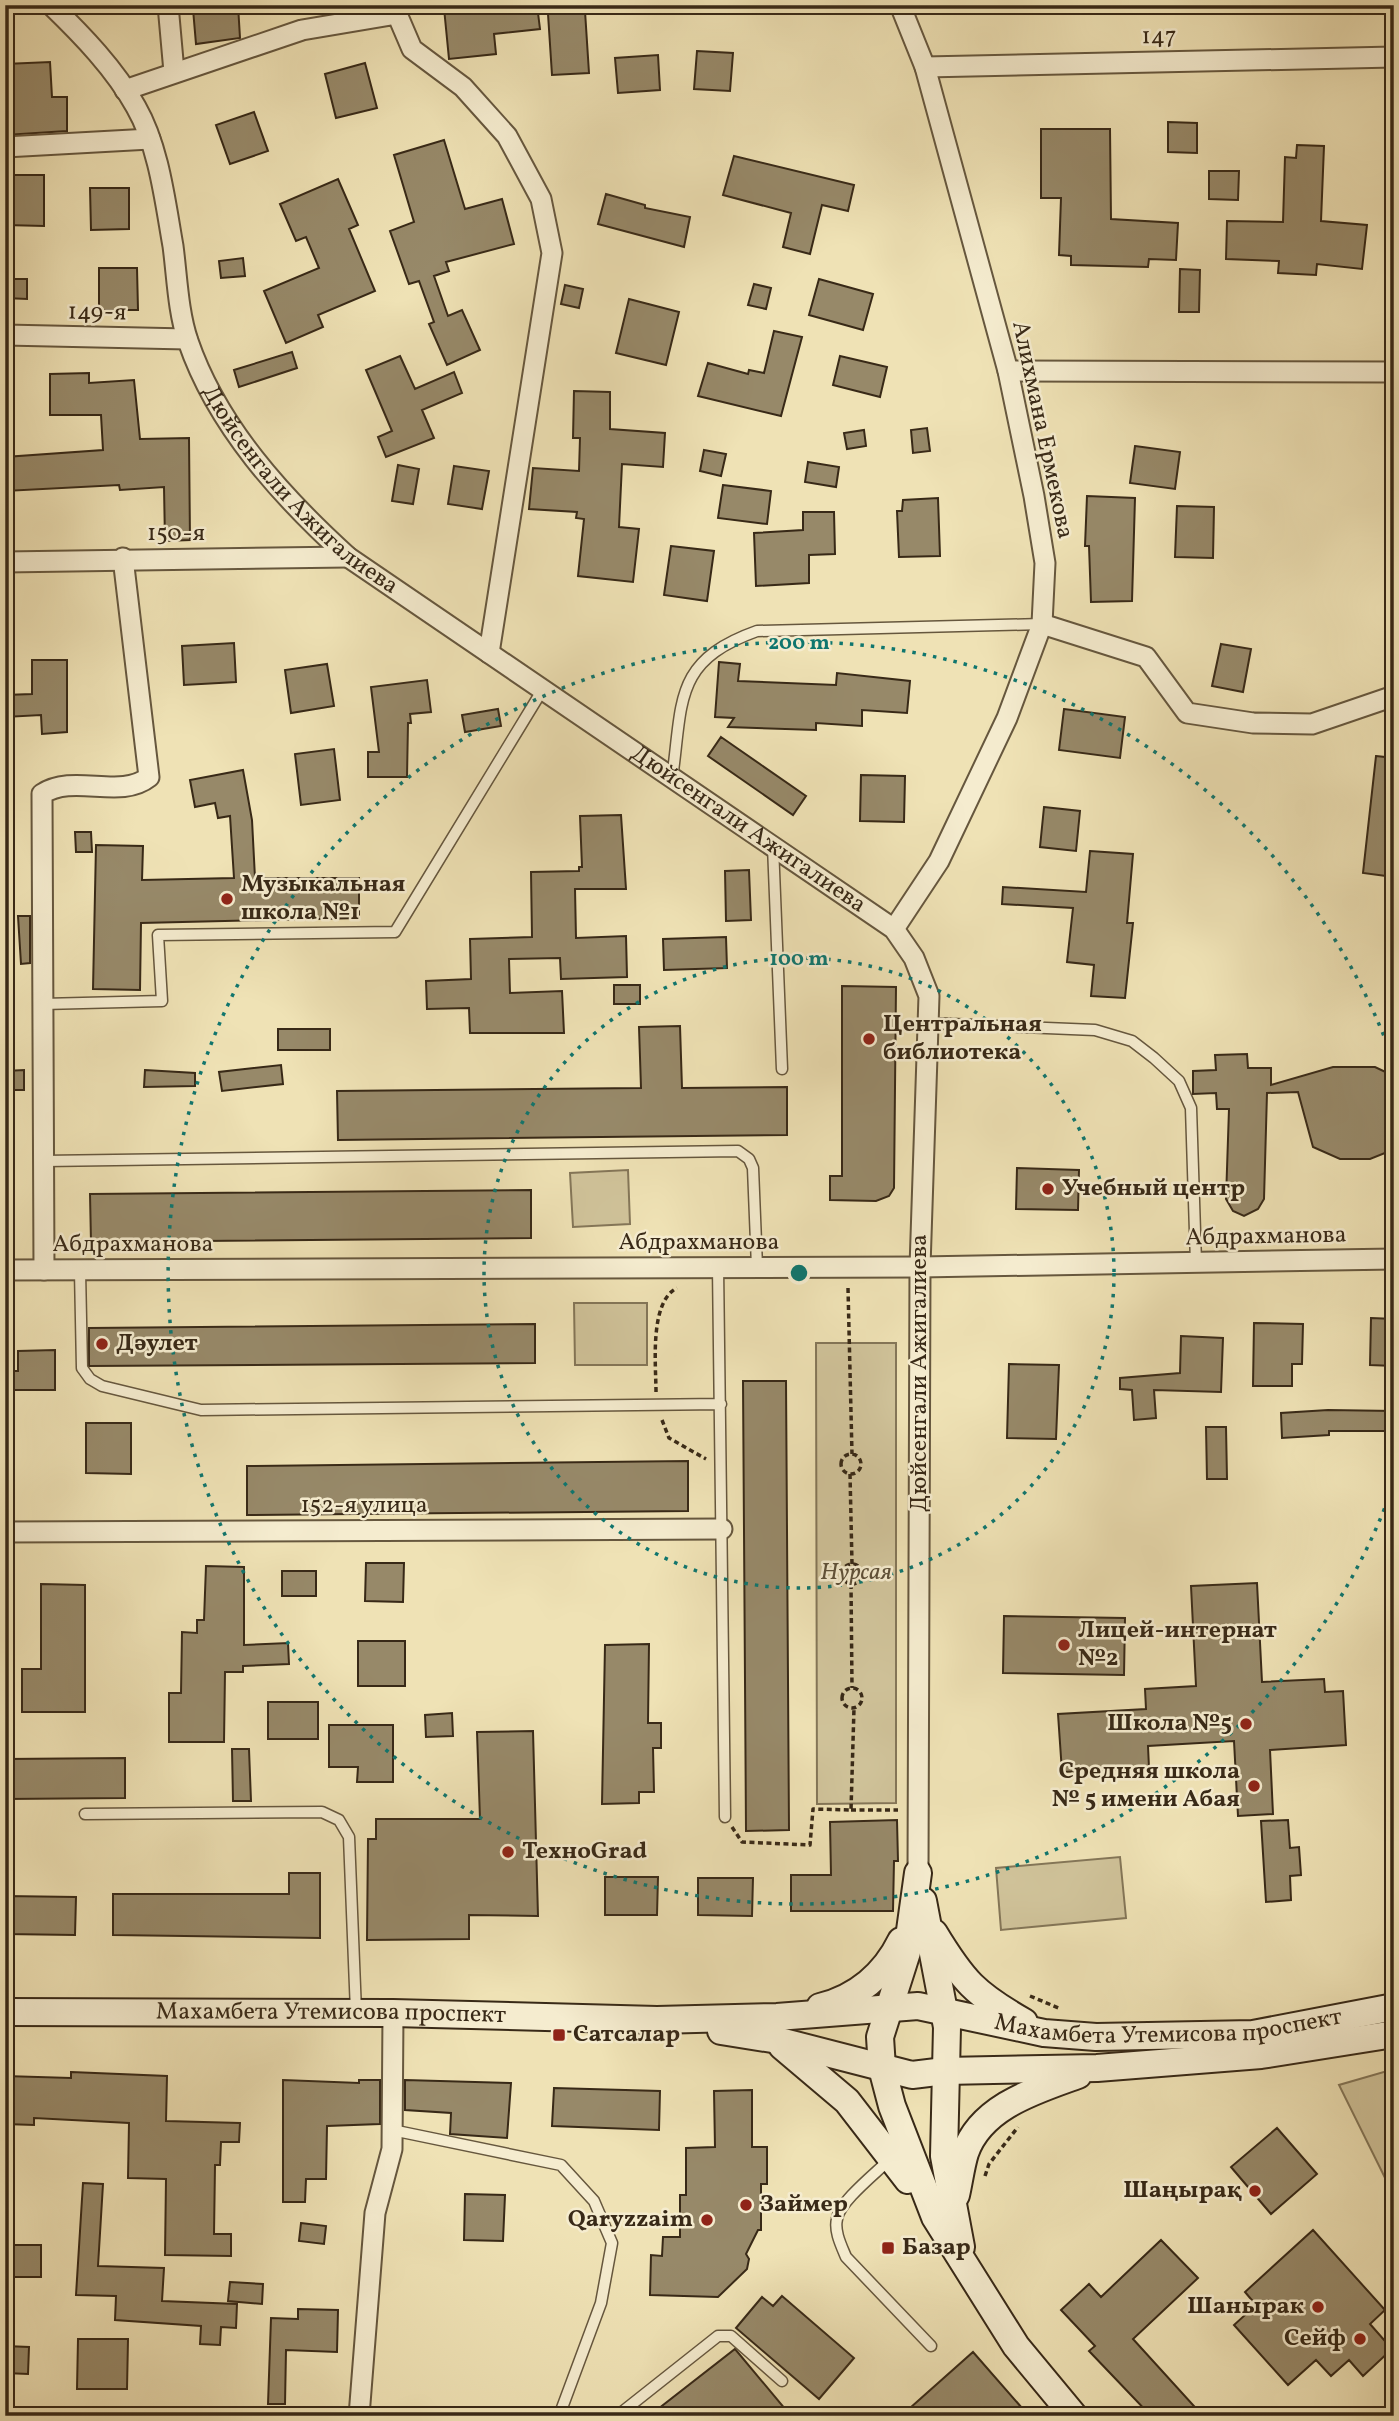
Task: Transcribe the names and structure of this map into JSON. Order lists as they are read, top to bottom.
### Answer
{
  "streets": {
    "street": [
      "147",
      "149-я",
      "Алихмана Ермекова",
      "Дюйсенгали Ажигалиева",
      "150-я",
      "Абдрахманова",
      "152-я улица",
      "Махамбета Утемисова проспект"
    ]
  },
  "crossings": [
    ["147", "Алихмана Ермекова"],
    ["149-я", "Дюйсенгали Ажигалиева"],
    ["Алихмана Ермекова", "Дюйсенгали Ажигалиева"],
    ["Дюйсенгали Ажигалиева", "150-я"],
    ["Дюйсенгали Ажигалиева", "Абдрахманова"],
    ["Дюйсенгали Ажигалиева", "Махамбета Утемисова проспект"]
  ],
  "parks": ["Нурсая"],
  "places": {
    "other": [
      "Музыкальная школа №1",
      "Центральная библиотека",
      "Учебный центр",
      "Дәулет",
      "Лицей-интернат №2",
      "Школа №5",
      "Средняя школа № 5 имени Абая",
      "ТехноGrad",
      "Шаңырақ",
      "Займер",
      "Qaryzzaim",
      "Шанырак",
      "Сейф"
    ],
    "transit": ["Сатсалар", "Базар"]
  },
  "rings": ["200 m", "100 m"]
}
